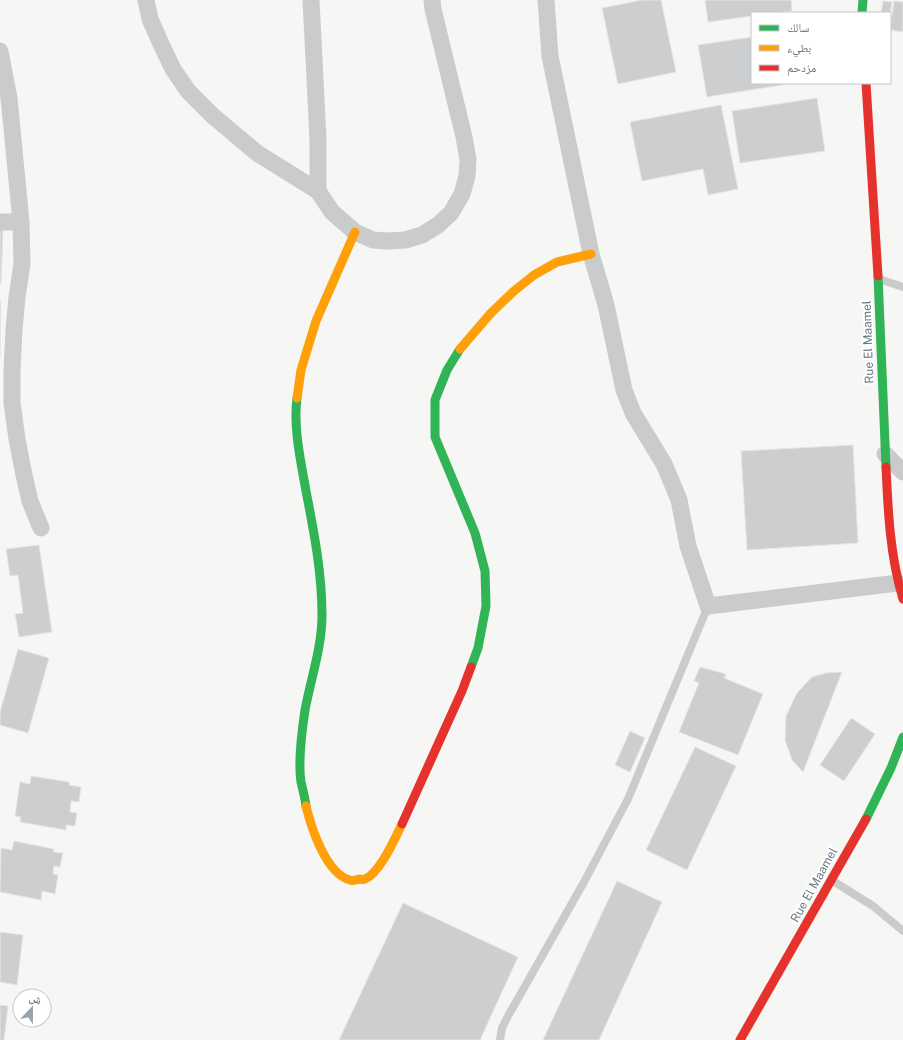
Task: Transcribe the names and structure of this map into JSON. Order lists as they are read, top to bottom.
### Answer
{
  "streets": {
    "street": ["Rue El Maamel"]
  },
  "legend": ["سالك", "بطيء", "مزدحم"],
  "north": "top"
}
